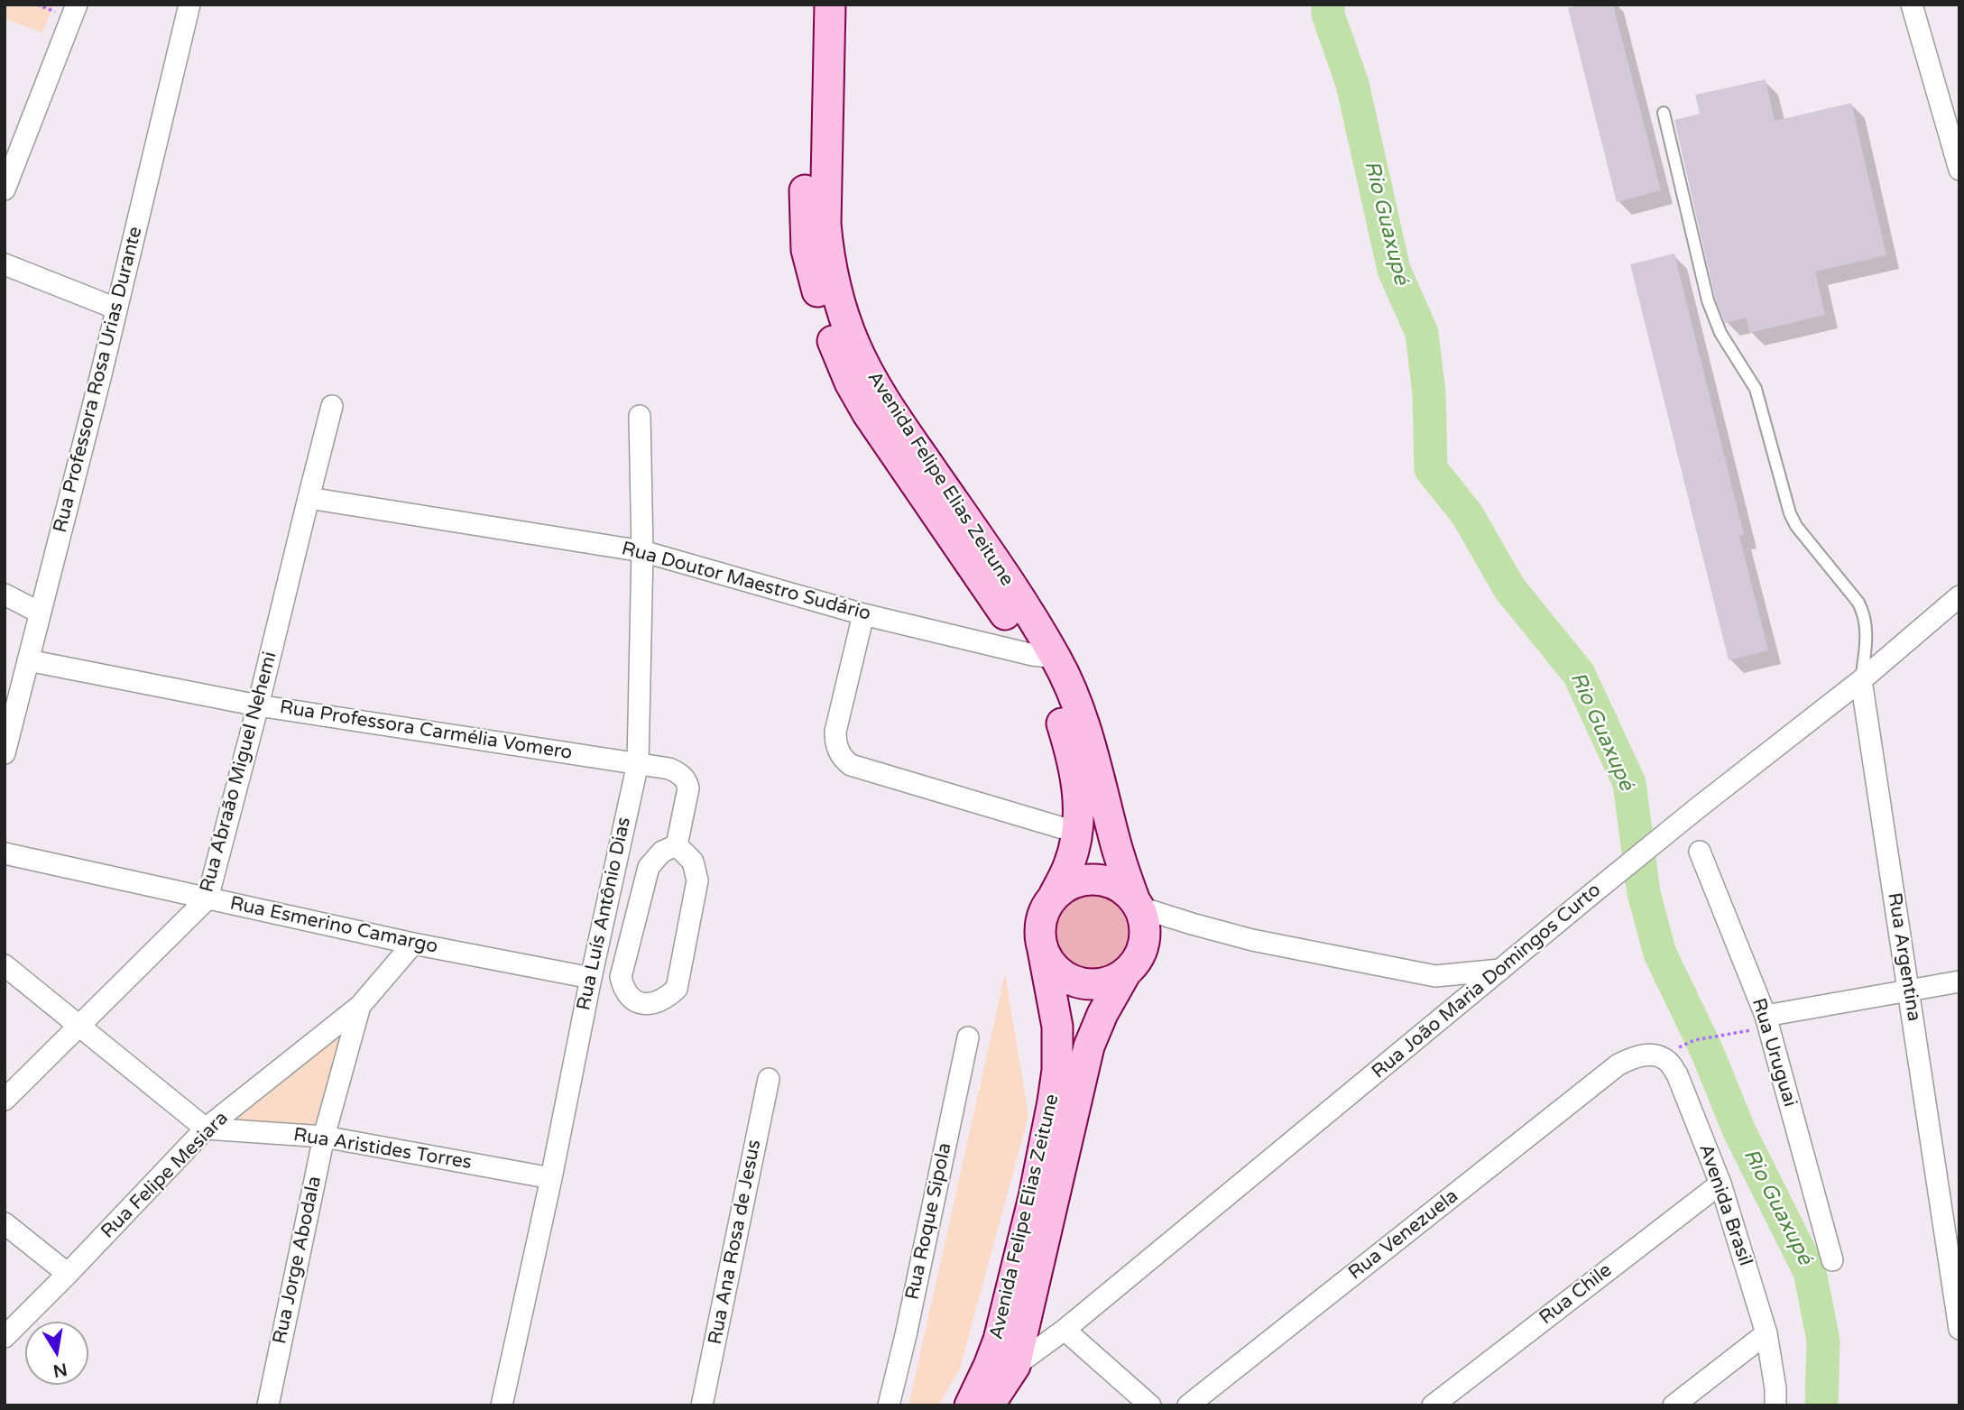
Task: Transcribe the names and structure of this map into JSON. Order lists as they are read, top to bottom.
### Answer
{
  "streets": {
    "main road": ["Avenida Felipe Elias Zeitune"],
    "street": [
      "Rua Professora Rosa Urias Durante",
      "Rua Doutor Maestro Sudário",
      "Rua Professora Carmélia Vomero",
      "Rua Abraão Miguel Nehemi",
      "Rua Luís Antônio Dias",
      "Rua Esmerino Camargo",
      "Rua Argentina",
      "Rua João Maria Domingos Curto",
      "Rua Uruguai",
      "Rua Aristides Torres",
      "Rua Felipe Mesiara",
      "Avenida Brasil",
      "Rua Roque Sipola",
      "Rua Venezuela",
      "Rua Ana Rosa de Jesus",
      "Rua Jorge Abodala",
      "Rua Chile"
    ]
  },
  "crossings": [
    ["Rua Professora Rosa Urias Durante", "Rua Professora Carmélia Vomero"],
    ["Avenida Felipe Elias Zeitune", "Rua Doutor Maestro Sudário"],
    ["Avenida Felipe Elias Zeitune", "Rua João Maria Domingos Curto"],
    ["Rua Doutor Maestro Sudário", "Rua Abraão Miguel Nehemi"],
    ["Rua Doutor Maestro Sudário", "Rua Luís Antônio Dias"],
    ["Rua Professora Carmélia Vomero", "Rua Abraão Miguel Nehemi"],
    ["Rua Professora Carmélia Vomero", "Rua Luís Antônio Dias"],
    ["Rua Abraão Miguel Nehemi", "Rua Esmerino Camargo"],
    ["Rua Luís Antônio Dias", "Rua Esmerino Camargo"],
    ["Rua Luís Antônio Dias", "Rua Aristides Torres"],
    ["Rua Esmerino Camargo", "Rua Felipe Mesiara"],
    ["Rua Argentina", "Rua João Maria Domingos Curto"],
    ["Rua Aristides Torres", "Rua Felipe Mesiara"],
    ["Rua Aristides Torres", "Rua Jorge Abodala"],
    ["Rua Felipe Mesiara", "Rua Jorge Abodala"],
    ["Avenida Brasil", "Rua Venezuela"],
    ["Avenida Brasil", "Rua Chile"]
  ],
  "water": ["Rio Guaxupé"],
  "north": "bottom"
}
